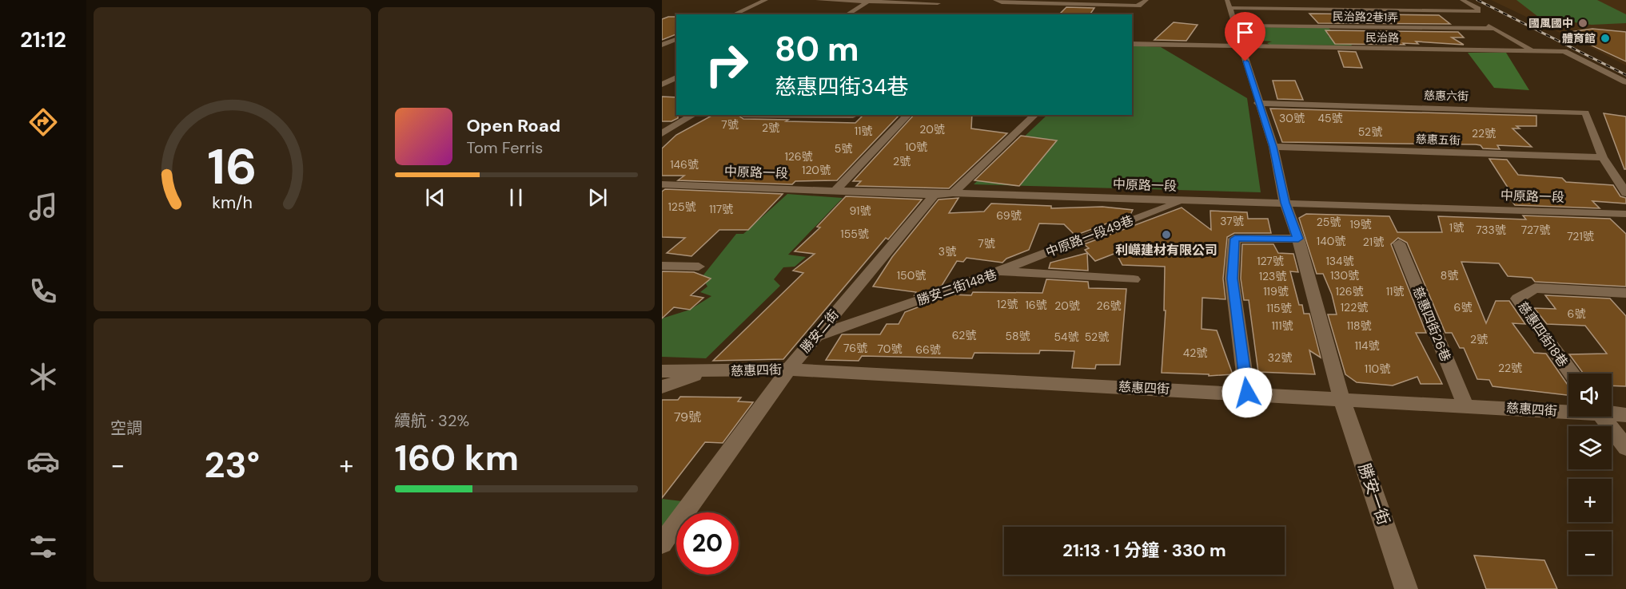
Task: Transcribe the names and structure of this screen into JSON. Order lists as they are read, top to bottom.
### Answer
{
  "streets": {
    "street": [
      "民治路2巷1弄",
      "民治路",
      "慈惠六街",
      "慈惠五街",
      "中原路一段",
      "中原路一段49巷",
      "勝安二街148巷",
      "慈惠四街26巷",
      "勝安二街",
      "慈惠四街18巷",
      "慈惠四街",
      "勝安一街"
    ]
  },
  "crossings": [
    ["民治路2巷1弄", "勝安一街"],
    ["民治路", "勝安一街"],
    ["慈惠六街", "慈惠五街"],
    ["慈惠六街", "勝安一街"],
    ["慈惠五街", "勝安一街"],
    ["中原路一段", "中原路一段49巷"],
    ["中原路一段", "勝安二街"],
    ["中原路一段", "勝安一街"],
    ["中原路一段49巷", "勝安二街148巷"],
    ["勝安二街148巷", "勝安二街"],
    ["慈惠四街26巷", "慈惠四街"],
    ["勝安二街", "慈惠四街"],
    ["慈惠四街", "勝安一街"]
  ],
  "places": ["國風國中", "體育館", "利嶸建材有限公司"],
  "house_numbers": [
    "30號",
    "45號",
    "7號",
    "2號",
    "20號",
    "11號",
    "52號",
    "22號",
    "10號",
    "5號",
    "126號",
    "2號",
    "146號",
    "120號",
    "125號",
    "117號",
    "91號",
    "69號",
    "37號",
    "25號",
    "19號",
    "1號",
    "733號",
    "727號",
    "155號",
    "721號",
    "140號",
    "21號",
    "7號",
    "3號",
    "127號",
    "134號",
    "150號",
    "130號",
    "8號",
    "123號",
    "119號",
    "126號",
    "11號",
    "12號",
    "16號",
    "20號",
    "26號",
    "122號",
    "6號",
    "115號",
    "6號",
    "111號",
    "118號",
    "62號",
    "58號",
    "54號",
    "52號",
    "2號",
    "114號",
    "76號",
    "70號",
    "66號",
    "42號",
    "32號",
    "22號",
    "110號",
    "79號"
  ],
  "page": {
    "tabs": "21:12",
    "turn": ["80 m", "慈惠四街34巷"],
    "song": ["Open Road", "Tom Ferris"],
    "tile": [
      "空調",
      ["續航 · 32%", "160 km"]
    ],
    "map_buttons": ["+", "−"],
    "heat": ["−", "23°", "+"],
    "limit": "20",
    "trip": "21:13 · 1 分鐘 · 330 m",
    "gauge": ["16", "km/h"]
  }
}
